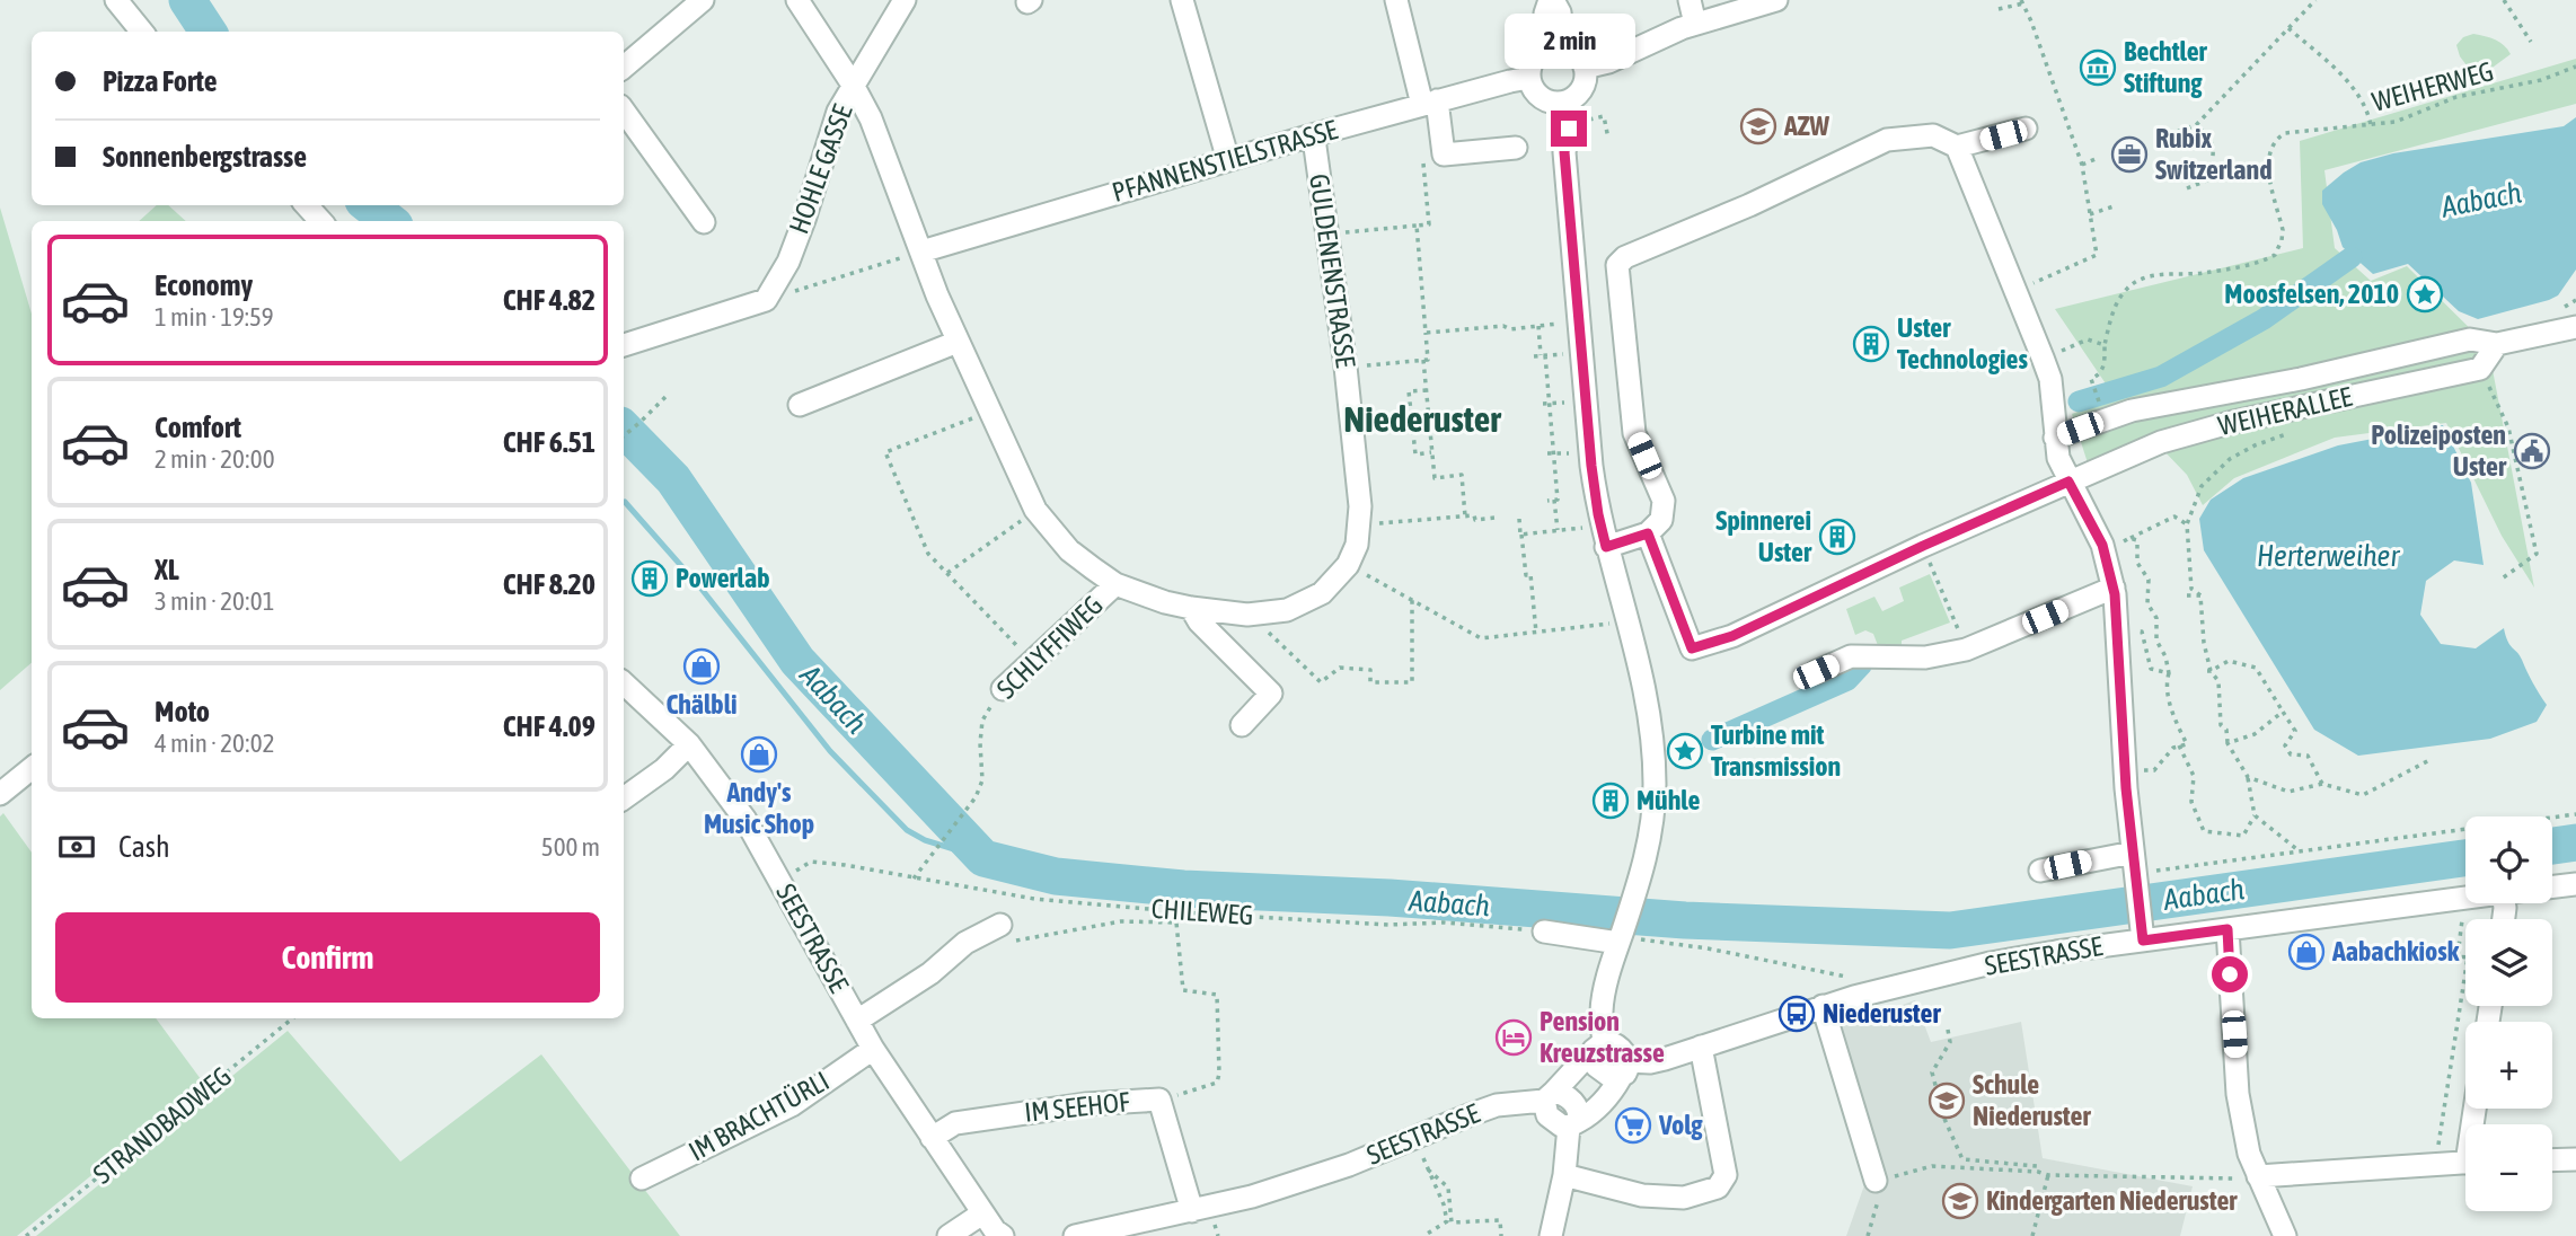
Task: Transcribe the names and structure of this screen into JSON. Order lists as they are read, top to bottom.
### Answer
{
  "streets": {
    "street": [
      "PFANNENSTIELSTRASSE",
      "HOHLE GASSE",
      "GULDENENSTRASSE",
      "WEIHERALLEE",
      "SCHLYFFIWEG",
      "SEESTRASSE",
      "IM SEEHOF",
      "IM BRACHTÜRLI"
    ],
    "path": ["WEIHERWEG", "CHILEWEG", "STRANDBADWEG"]
  },
  "crossings": [
    ["PFANNENSTIELSTRASSE", "GULDENENSTRASSE"],
    ["HOHLE GASSE", "GULDENENSTRASSE"],
    ["GULDENENSTRASSE", "SCHLYFFIWEG"],
    ["SCHLYFFIWEG", "CHILEWEG"],
    ["SEESTRASSE", "IM SEEHOF"],
    ["SEESTRASSE", "IM BRACHTÜRLI"]
  ],
  "districts": ["Niederuster"],
  "water": ["Aabach", "Herterweiher"],
  "places": {
    "museum": ["Bechtler Stiftung"],
    "school or university": ["AZW", "Schule Niederuster", "Kindergarten Niederuster"],
    "office": ["Rubix Switzerland"],
    "place": ["Moosfelsen, 2010", "Turbine mit Transmission"],
    "building": [
      "Uster Technologies",
      "Spinnerei Uster",
      "Powerlab",
      "Mühle"
    ],
    "public building": ["Polizeiposten Uster"],
    "shop": ["Chälbli", "Andy's Music Shop", "Aabachkiosk"],
    "bus stop": ["Niederuster"],
    "hotel": ["Pension Kreuzstrasse"],
    "supermarket": ["Volg"]
  },
  "page": {
    "bubble": "2 min",
    "banner": ["Pizza Forte", "Sonnenbergstrasse"],
    "list": [
      {
        "name": "Economy",
        "note": "1 min · 19:59",
        "value": "CHF 4.82"
      },
      {
        "name": "Comfort",
        "note": "2 min · 20:00",
        "value": "CHF 6.51"
      },
      {
        "name": "XL",
        "note": "3 min · 20:01",
        "value": "CHF 8.20"
      },
      {
        "name": "Moto",
        "note": "4 min · 20:02",
        "value": "CHF 4.09"
      }
    ],
    "pay": ["Cash", "500 m"],
    "map_buttons": ["+", "−"],
    "buttons": "Confirm"
  }
}
